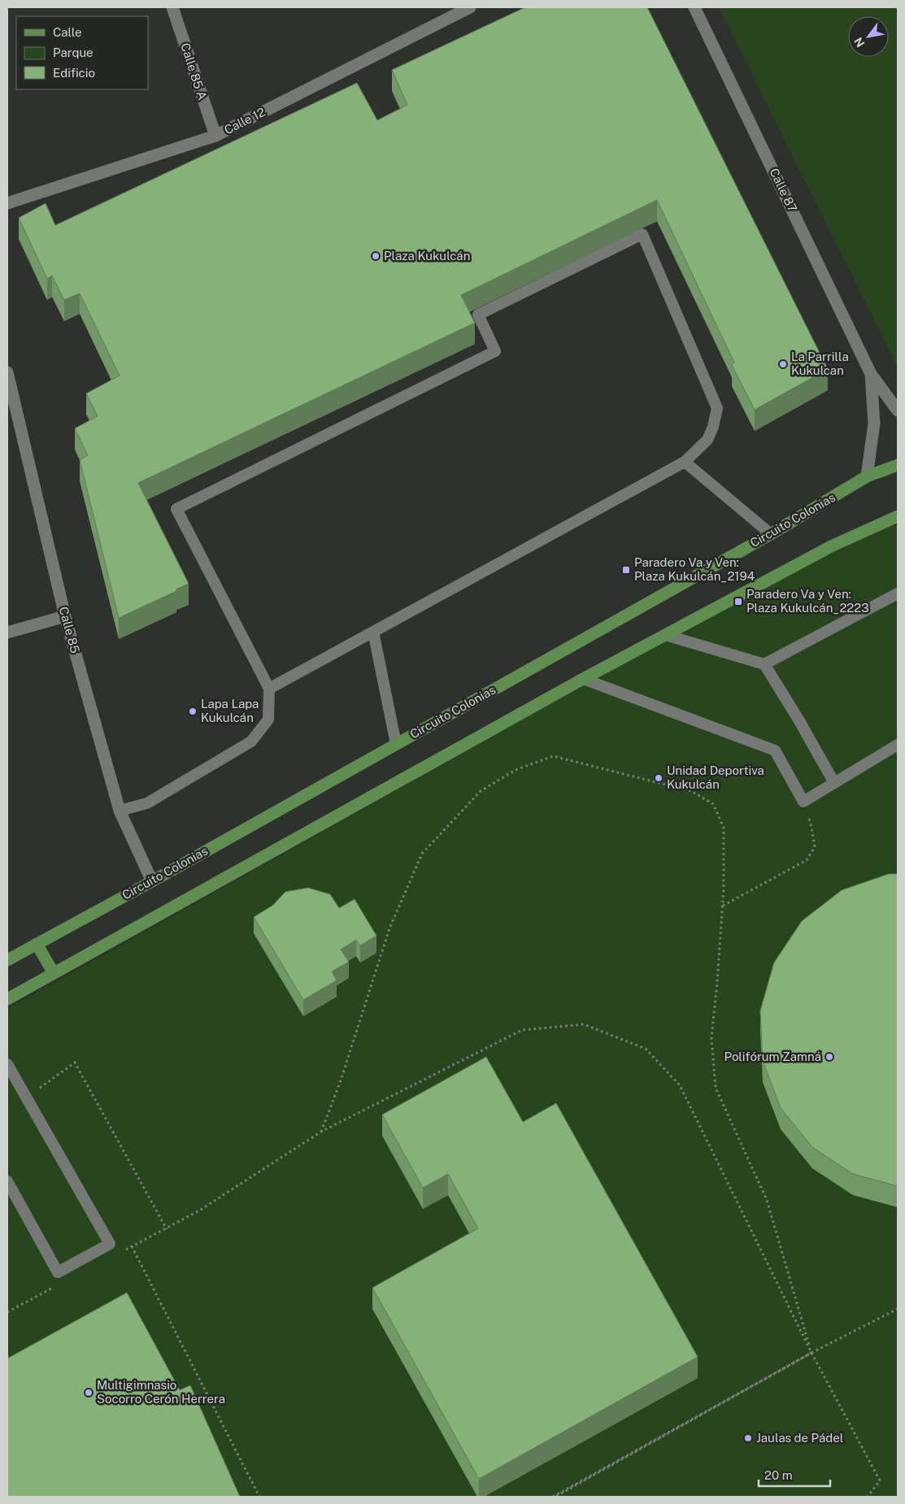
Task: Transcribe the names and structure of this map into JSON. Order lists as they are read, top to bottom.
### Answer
{
  "streets": {
    "main road": ["Circuito Colonias"],
    "street": [
      "Calle 85 A",
      "Calle 12",
      "Calle 87",
      "Calle 85"
    ]
  },
  "crossings": [
    ["Calle 85 A", "Calle 12"],
    ["Calle 87", "Circuito Colonias"],
    ["Circuito Colonias", "Calle 85"]
  ],
  "places": {
    "other": [
      "Plaza Kukulcán",
      "La Parrilla Kukulcan",
      "Lapa Lapa Kukulcán",
      "Unidad Deportiva Kukulcán",
      "Polifórum Zamná",
      "Multigimnasio Socorro Cerón Herrera",
      "Jaulas de Pádel"
    ],
    "transit": ["Paradero Va y Ven: Plaza Kukulcán_2194", "Paradero Va y Ven: Plaza Kukulcán_2223"]
  },
  "legend": ["Calle", "Parque", "Edificio"],
  "scale_bar": "20 m",
  "north": "bottom left"
}
